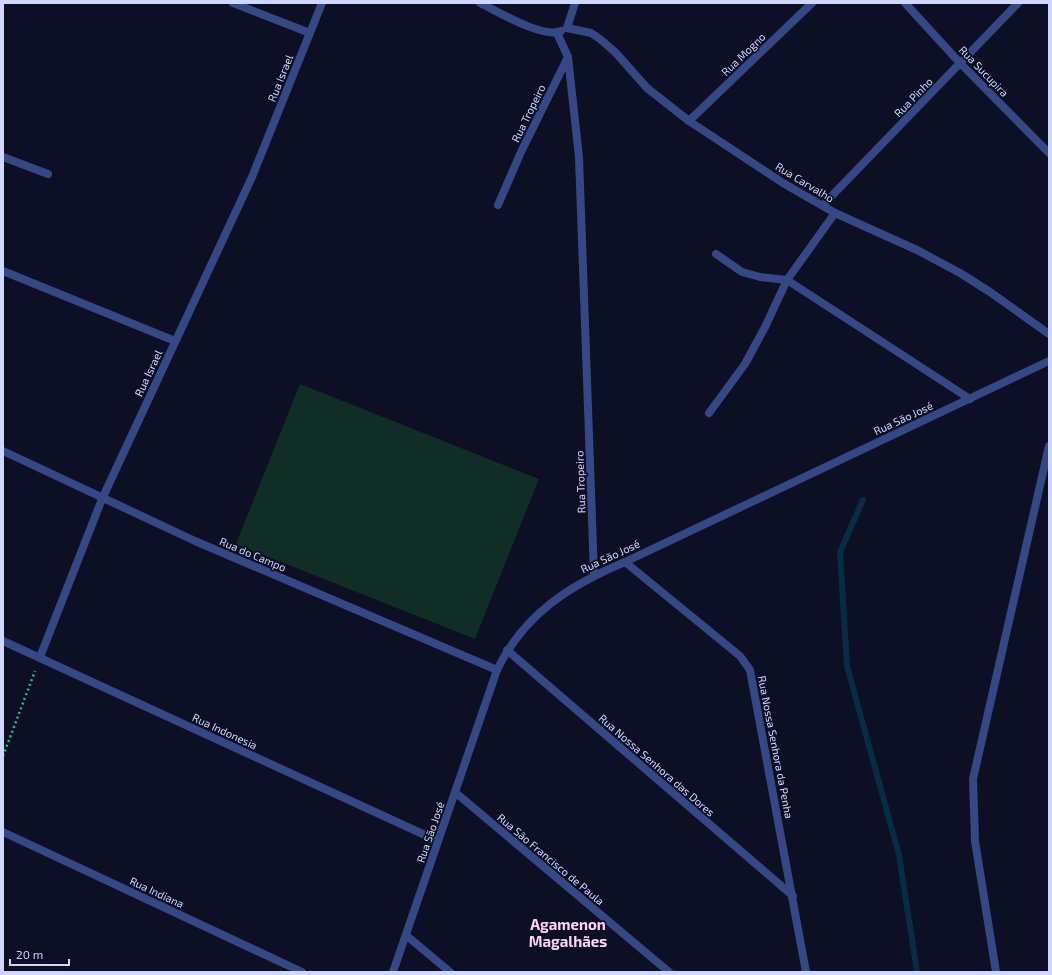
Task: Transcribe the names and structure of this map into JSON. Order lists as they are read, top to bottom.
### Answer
{
  "streets": {
    "street": [
      "Rua Mogno",
      "Rua Sucupira",
      "Rua Israel",
      "Rua Pinho",
      "Rua Tropeiro",
      "Rua Carvalho",
      "Rua São José",
      "Rua do Campo",
      "Rua Indonesia",
      "Rua Nossa Senhora da Penha",
      "Rua Nossa Senhora das Dores",
      "Rua São Francisco de Paula",
      "Rua Indiana"
    ]
  },
  "crossings": [
    ["Rua Mogno", "Rua Carvalho"],
    ["Rua Sucupira", "Rua Pinho"],
    ["Rua Israel", "Rua do Campo"],
    ["Rua Israel", "Rua Indonesia"],
    ["Rua Pinho", "Rua Carvalho"],
    ["Rua Tropeiro", "Rua São José"],
    ["Rua São José", "Rua do Campo"],
    ["Rua São José", "Rua Indonesia"],
    ["Rua São José", "Rua Nossa Senhora da Penha"],
    ["Rua São José", "Rua Nossa Senhora das Dores"],
    ["Rua São José", "Rua São Francisco de Paula"],
    ["Rua Nossa Senhora da Penha", "Rua Nossa Senhora das Dores"]
  ],
  "districts": ["Agamenon Magalhães"],
  "scale_bar": "20 m"
}
